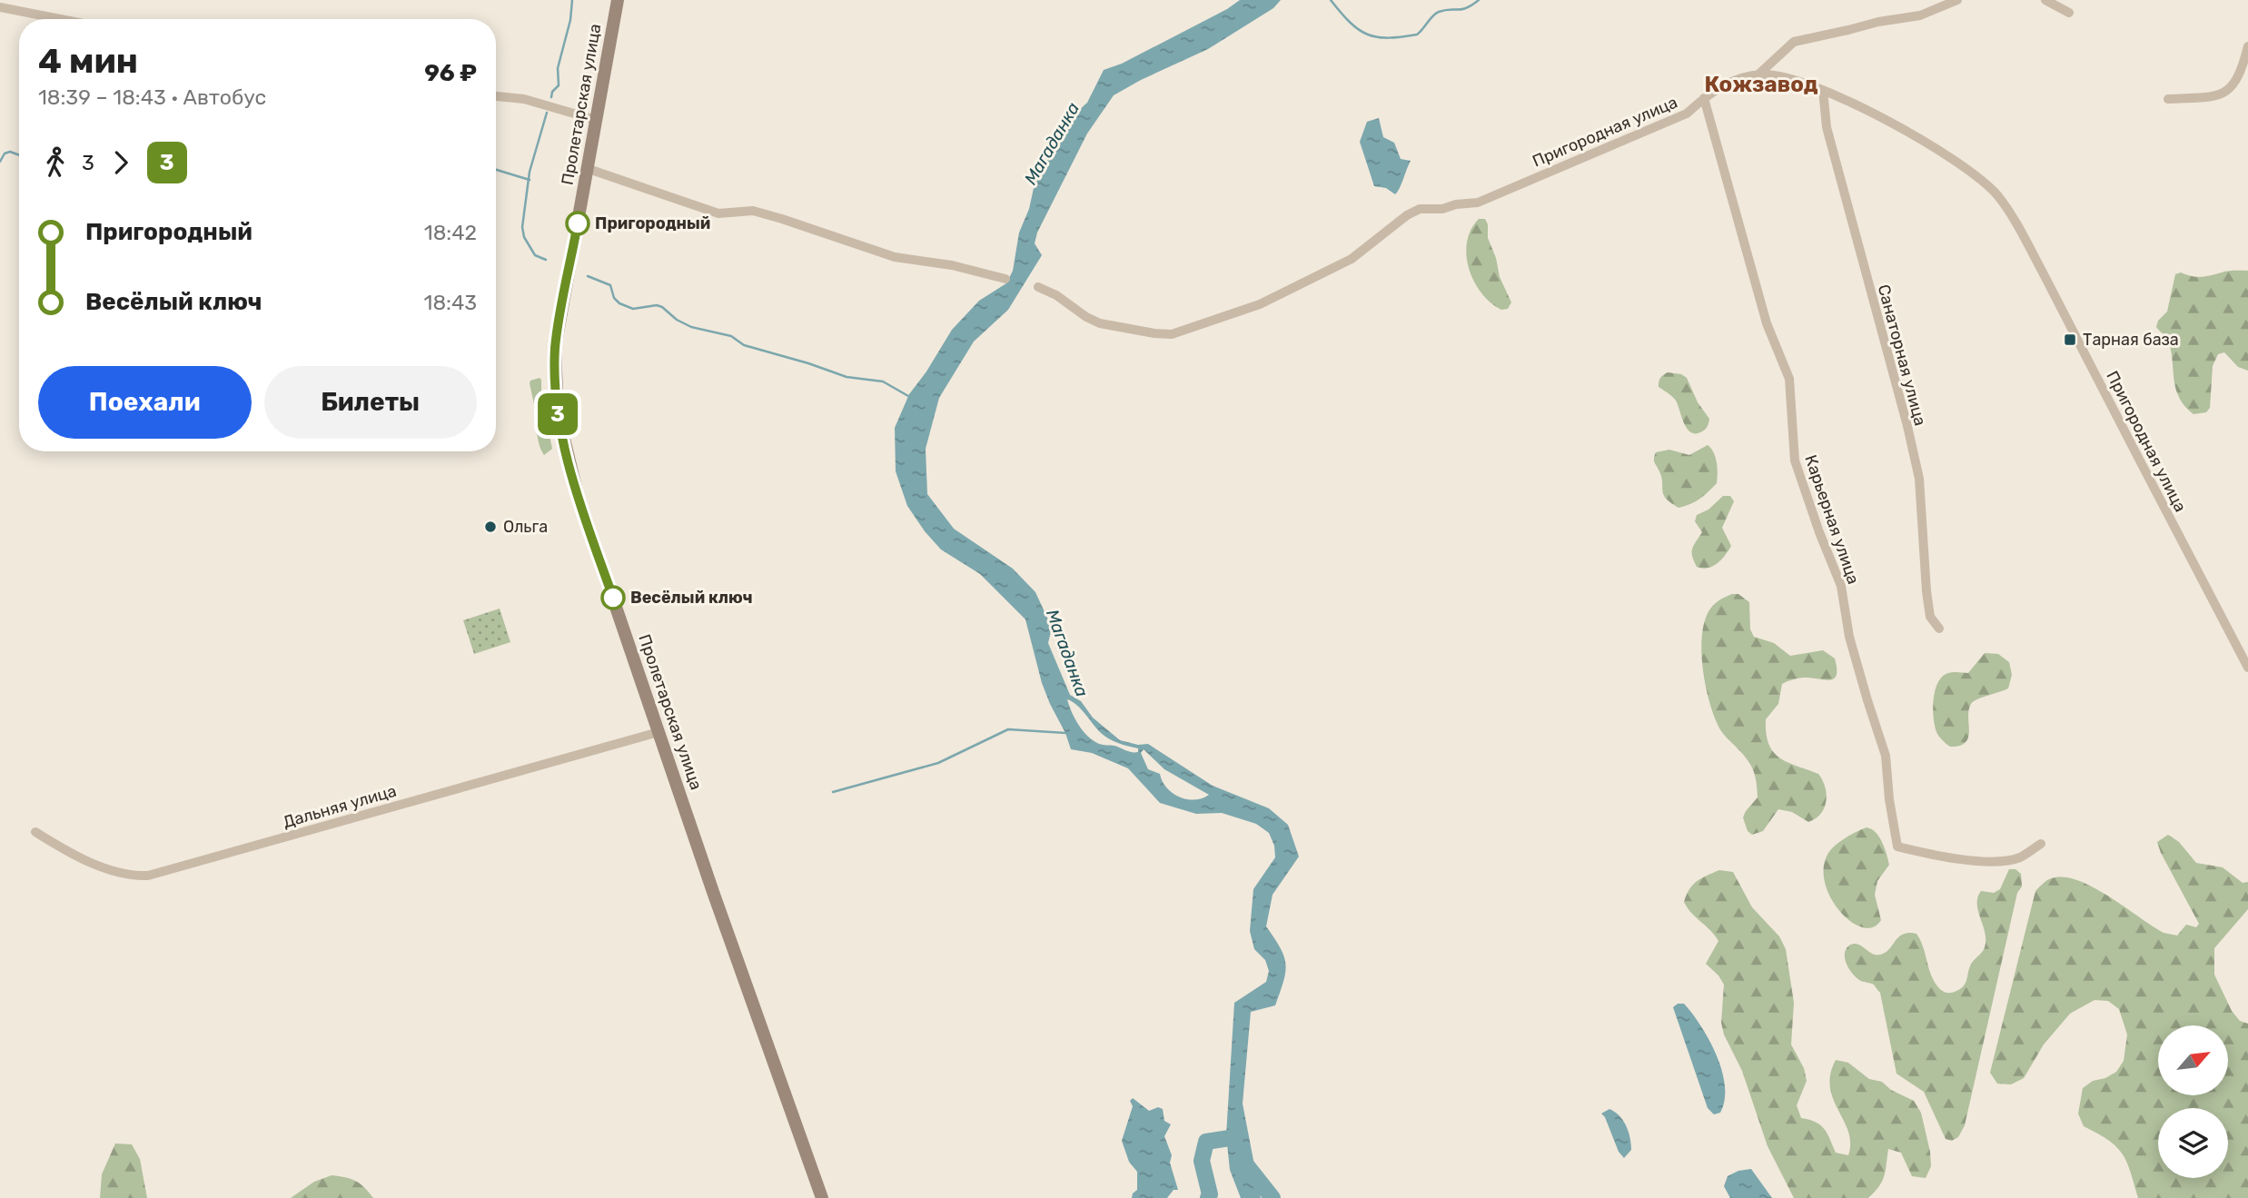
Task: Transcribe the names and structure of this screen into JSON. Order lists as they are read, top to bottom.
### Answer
{
  "streets": {
    "main road": ["Пролетарская улица"],
    "street": [
      "Пригородная улица",
      "Санаторная улица",
      "Карьерная улица",
      "Дальняя улица"
    ]
  },
  "crossings": [
    ["Пролетарская улица", "Дальняя улица"],
    ["Пригородная улица", "Санаторная улица"],
    ["Пригородная улица", "Карьерная улица"]
  ],
  "districts": ["Кожзавод"],
  "water": ["Магаданка"],
  "places": {
    "other": ["Пригородный", "Ольга", "Весёлый ключ"],
    "transit": ["Тарная база"]
  },
  "lines": ["bus line 3"],
  "north": "top right",
  "page": {
    "on_map": "3",
    "heading": ["4 мин", "18:39 – 18:43 · Автобус", "96 ₽"],
    "legs": ["3", "3"],
    "list": [
      {
        "name": "Пригородный",
        "value": "18:42"
      },
      {
        "name": "Весёлый ключ",
        "value": "18:43"
      }
    ],
    "buttons": ["Поехали", "Билеты"]
  }
}
